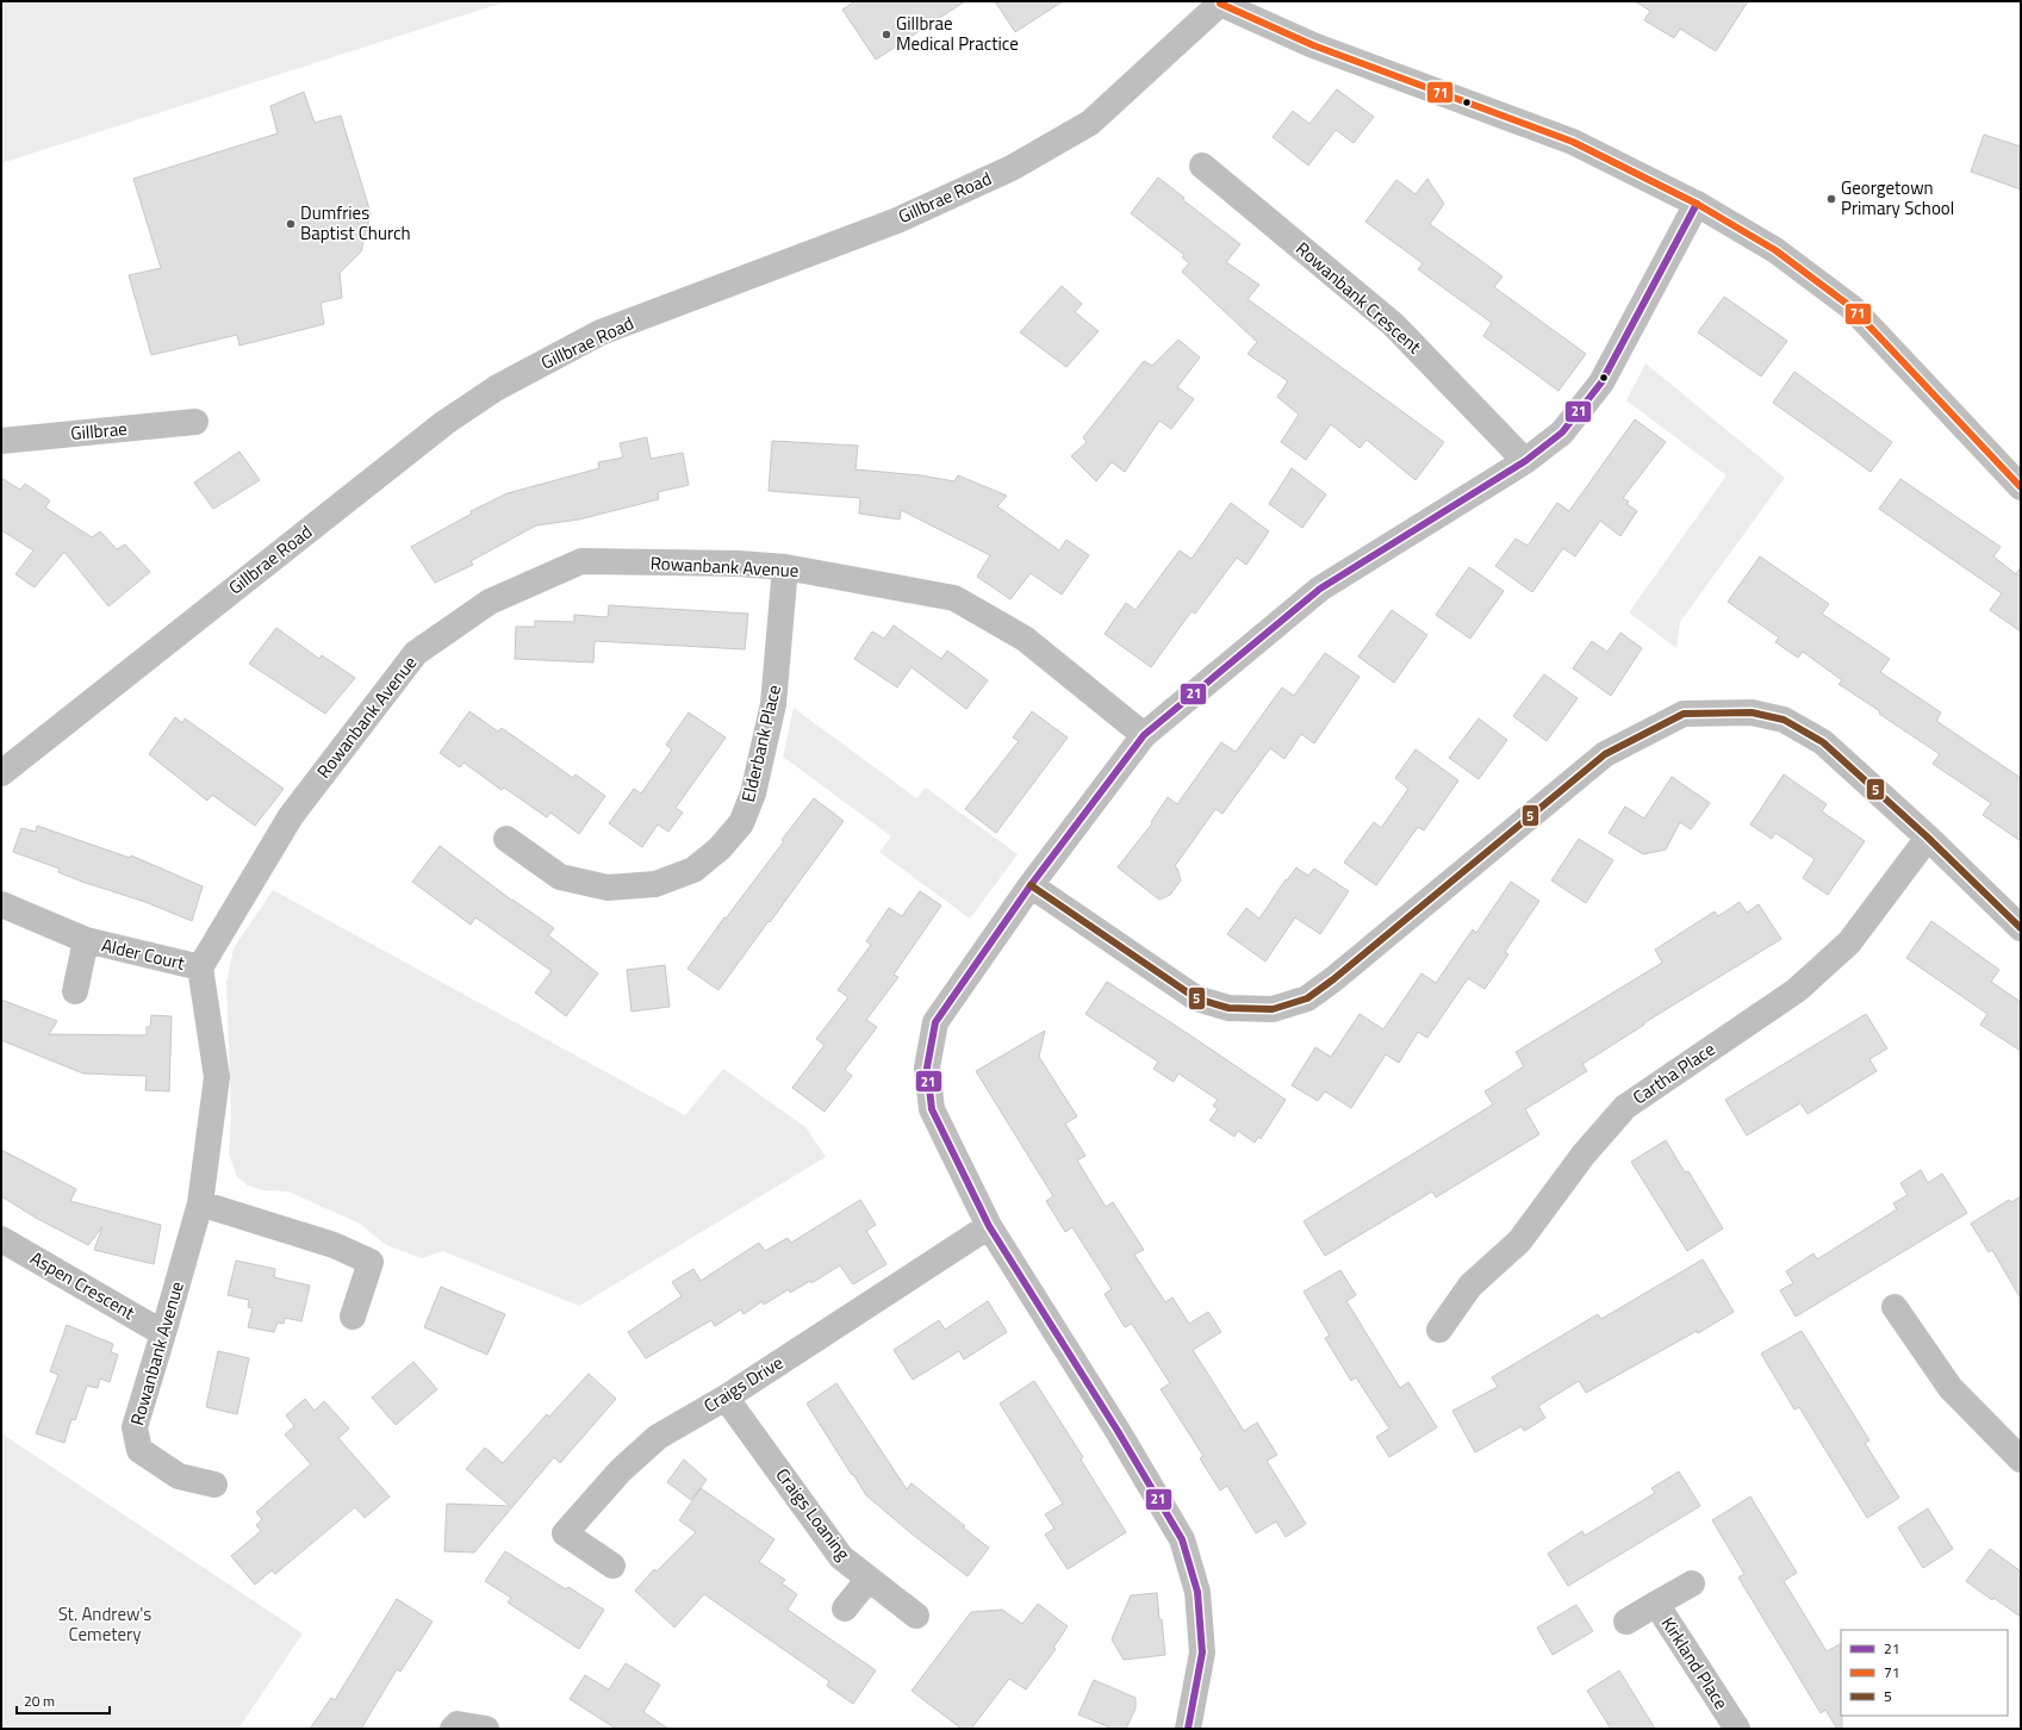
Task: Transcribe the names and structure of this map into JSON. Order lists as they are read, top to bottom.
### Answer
{
  "streets": {
    "street": [
      "Gillbrae Road",
      "Rowanbank Crescent",
      "Gillbrae",
      "Rowanbank Avenue",
      "Elderbank Place",
      "Alder Court",
      "Cartha Place",
      "Aspen Crescent",
      "Craigs Drive",
      "Craigs Loaning",
      "Kirkland Place"
    ]
  },
  "crossings": [
    ["Rowanbank Avenue", "Elderbank Place"],
    ["Rowanbank Avenue", "Alder Court"],
    ["Rowanbank Avenue", "Aspen Crescent"],
    ["Craigs Drive", "Craigs Loaning"]
  ],
  "parks": ["St. Andrew's Cemetery"],
  "places": ["Gillbrae Medical Practice", "Georgetown Primary School", "Dumfries Baptist Church"],
  "lines": ["transit line 71", "transit line 21", "transit line 5"],
  "legend": ["21", "71", "5"],
  "scale_bar": "20 m"
}
